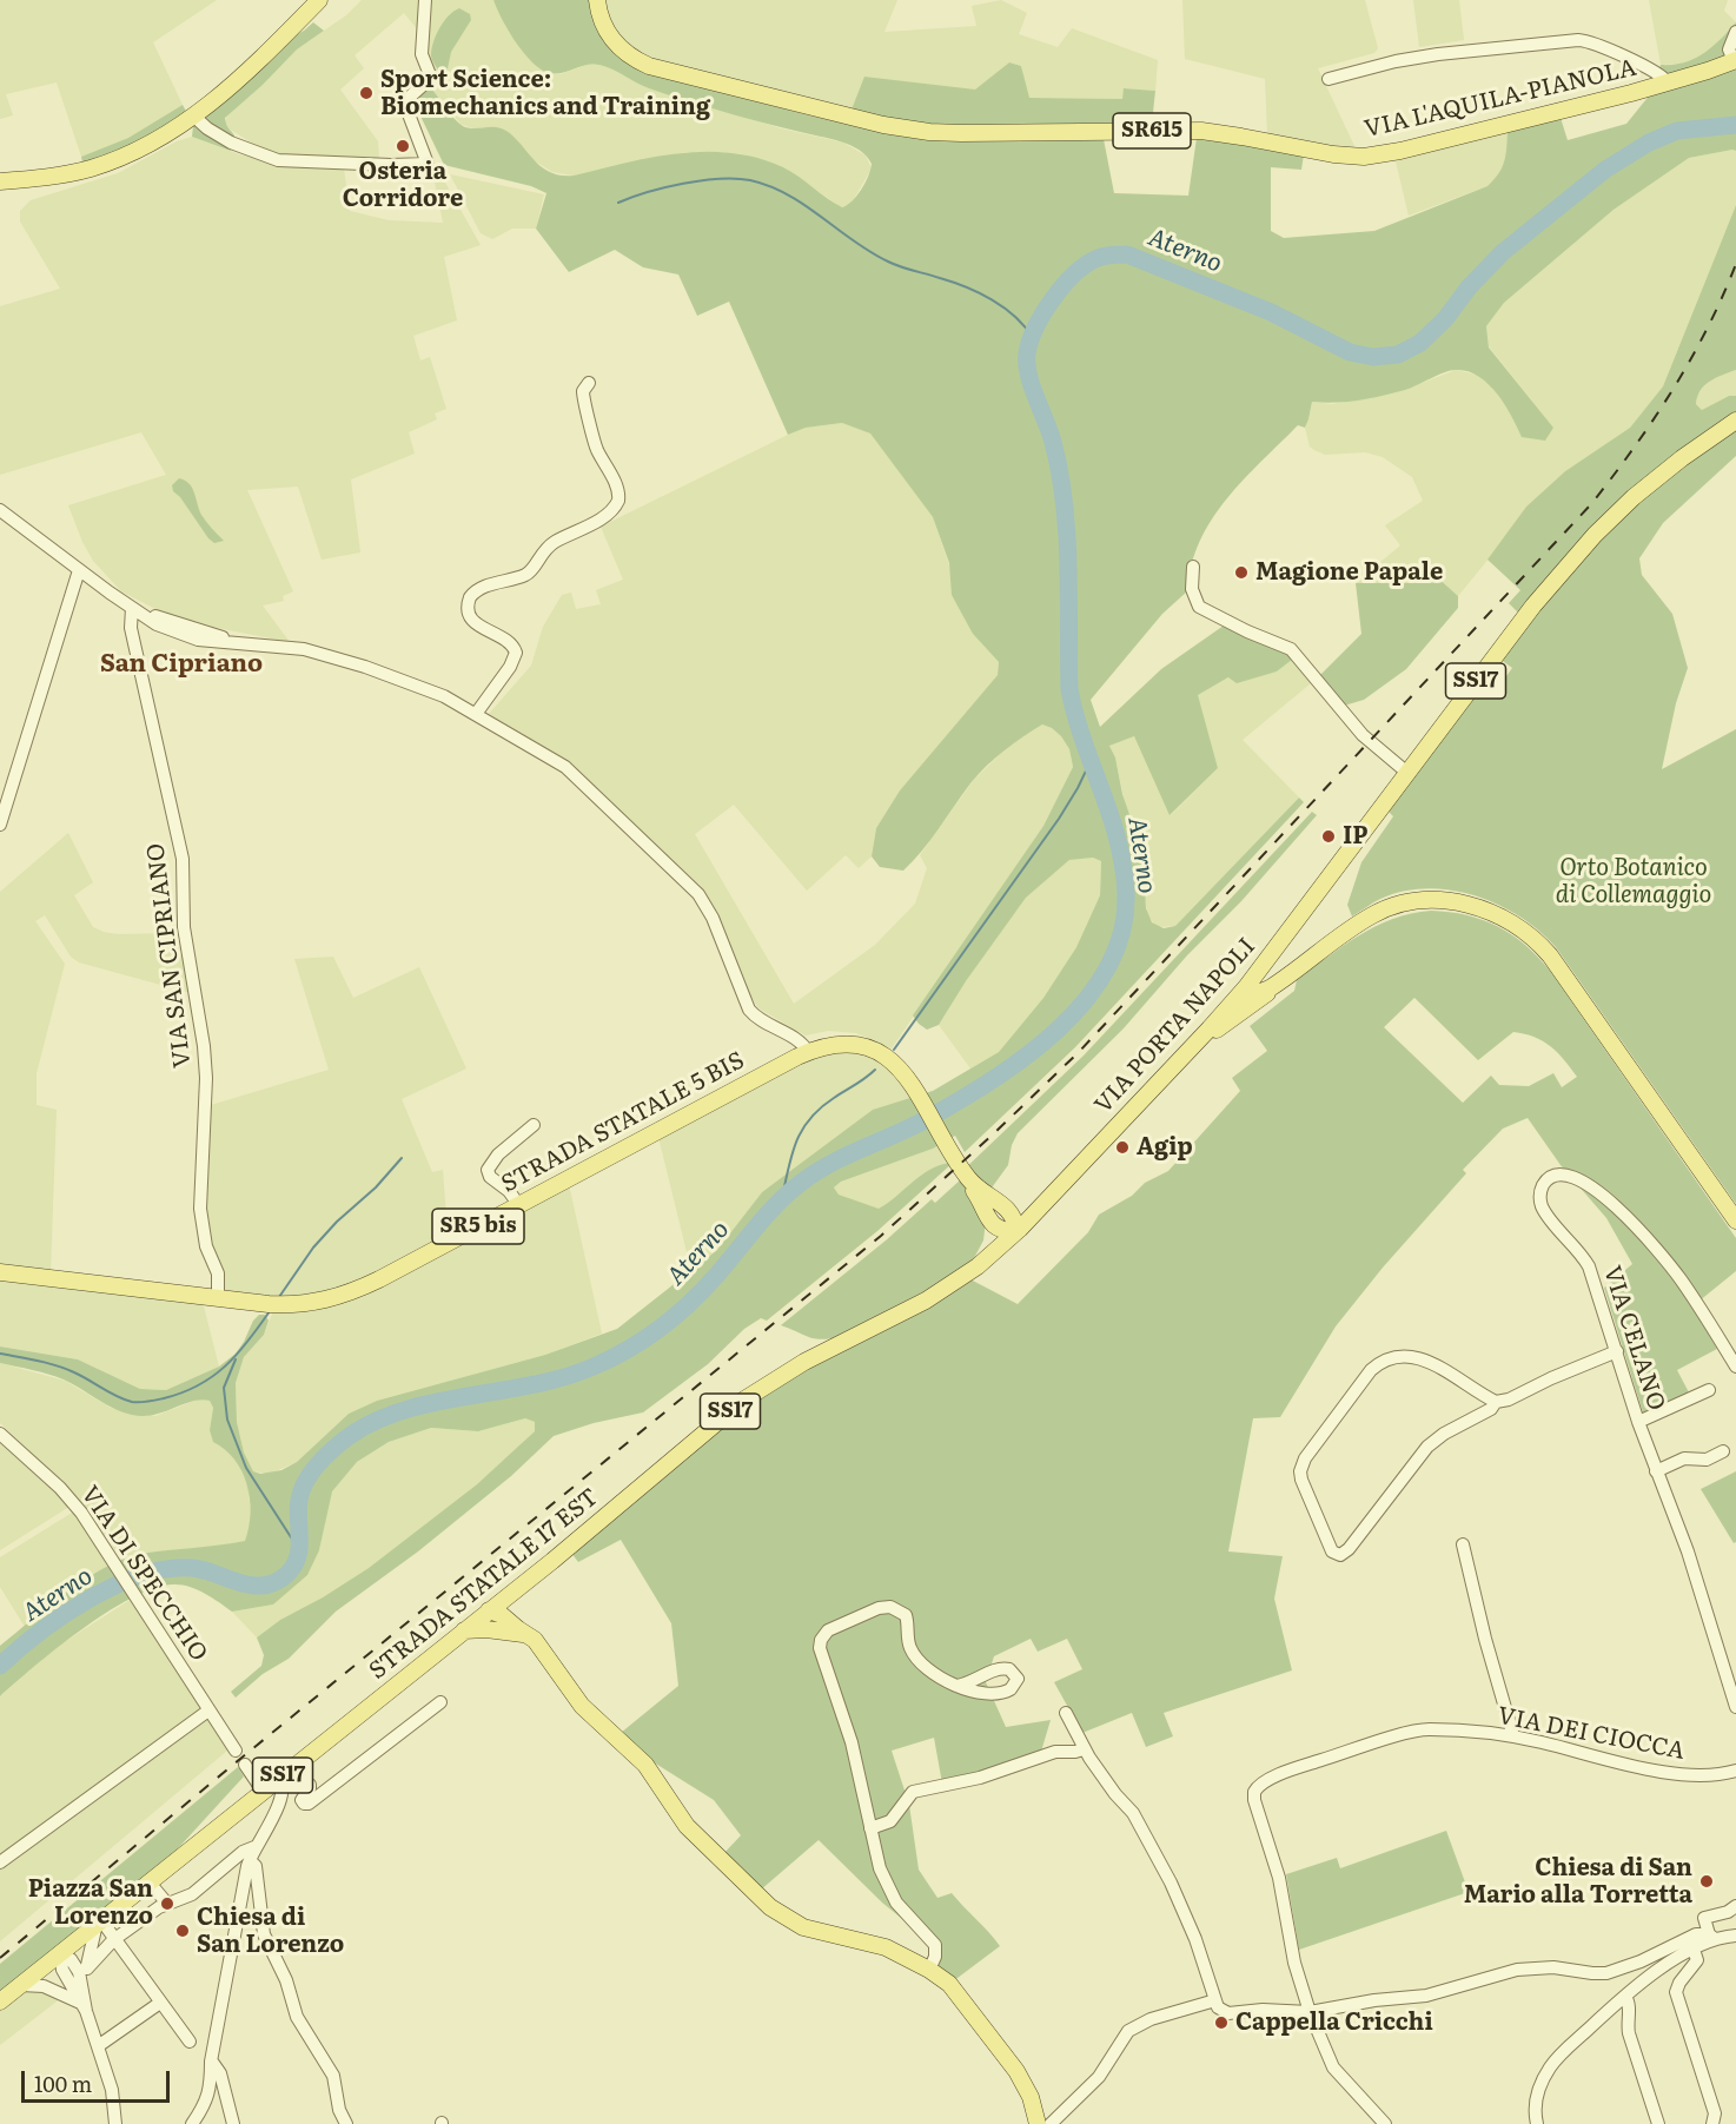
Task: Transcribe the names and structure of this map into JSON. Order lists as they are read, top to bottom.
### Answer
{
  "streets": {
    "main road": [
      "VIA L'AQUILA-PIANOLA",
      "SR615",
      "SS17",
      "VIA PORTA NAPOLI",
      "STRADA STATALE 5 BIS",
      "SR5 bis",
      "STRADA STATALE 17 EST"
    ],
    "street": [
      "VIA SAN CIPRIANO",
      "VIA CELANO",
      "VIA DI SPECCHIO",
      "VIA DEI CIOCCA"
    ]
  },
  "crossings": [
    ["VIA SAN CIPRIANO", "STRADA STATALE 5 BIS"],
    ["VIA PORTA NAPOLI", "STRADA STATALE 5 BIS"],
    ["VIA PORTA NAPOLI", "STRADA STATALE 17 EST"],
    ["STRADA STATALE 5 BIS", "STRADA STATALE 17 EST"]
  ],
  "districts": ["San Cipriano"],
  "water": ["Aterno"],
  "parks": ["Orto Botanico di Collemaggio"],
  "places": [
    "Sport Science: Biomechanics and Training",
    "Osteria Corridore",
    "Magione Papale",
    "IP",
    "Agip",
    "Chiesa di San Mario alla Torretta",
    "Piazza San Lorenzo",
    "Chiesa di San Lorenzo",
    "Cappella Cricchi"
  ],
  "scale_bar": "100 m"
}
